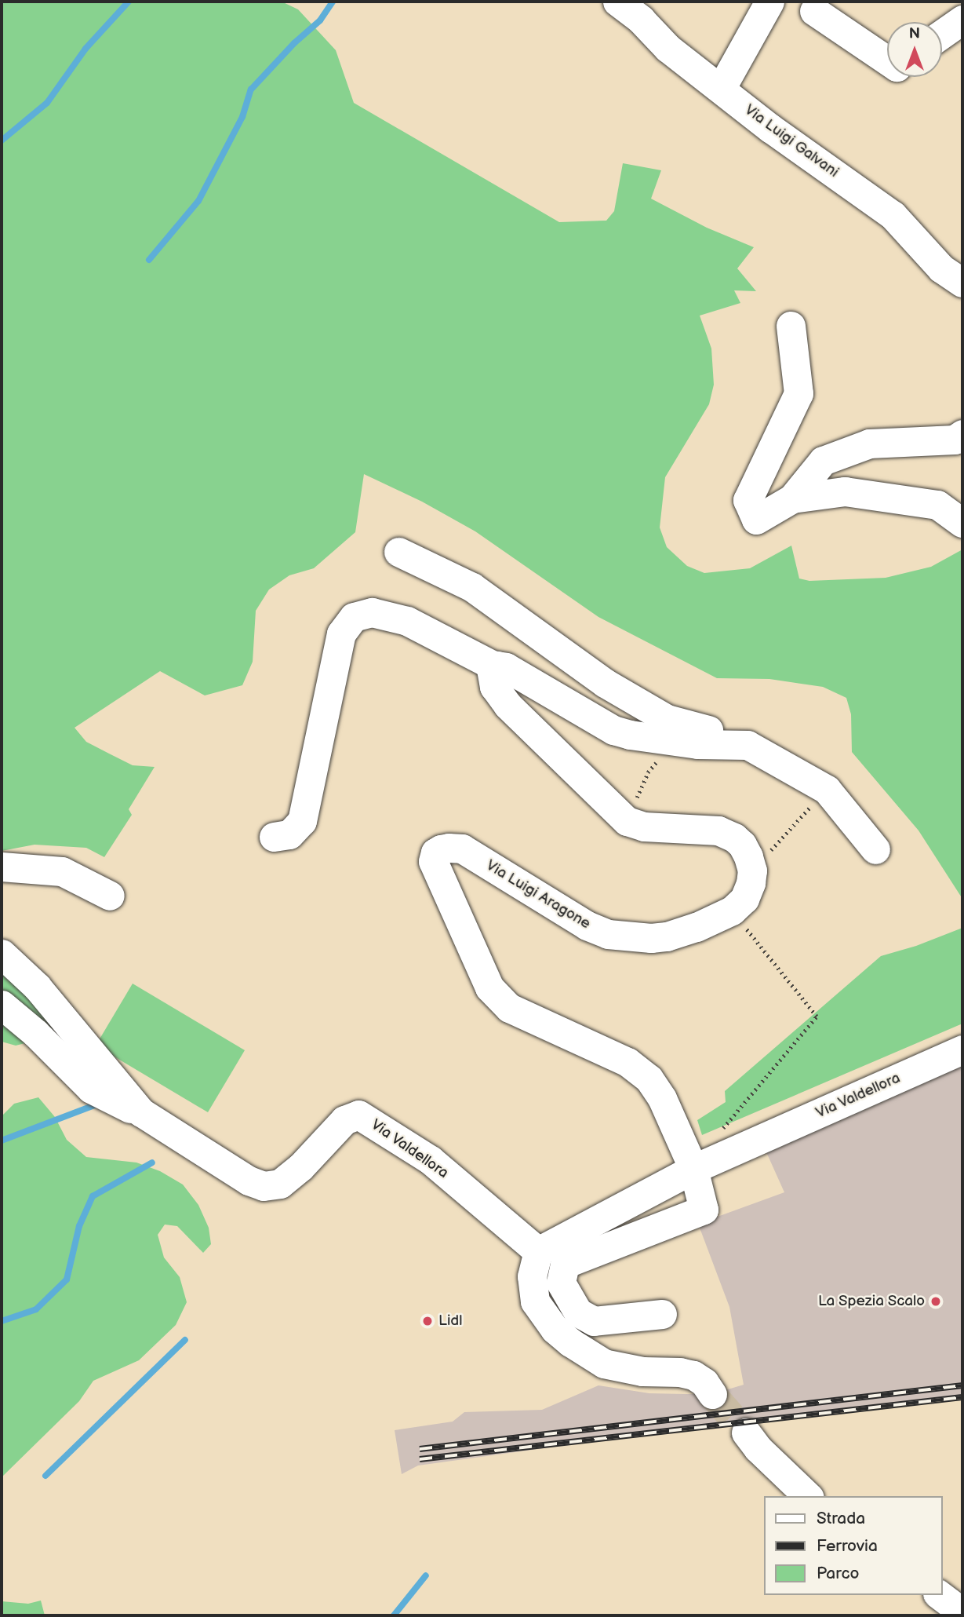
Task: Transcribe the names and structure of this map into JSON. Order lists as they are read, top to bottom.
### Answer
{
  "streets": {
    "street": ["Via Luigi Galvani", "Via Luigi Aragone", "Via Valdellora"]
  },
  "crossings": [
    ["Via Luigi Aragone", "Via Valdellora"]
  ],
  "places": ["La Spezia Scalo", "Lidl"],
  "legend": ["Strada", "Ferrovia", "Parco"],
  "north": "top"
}
